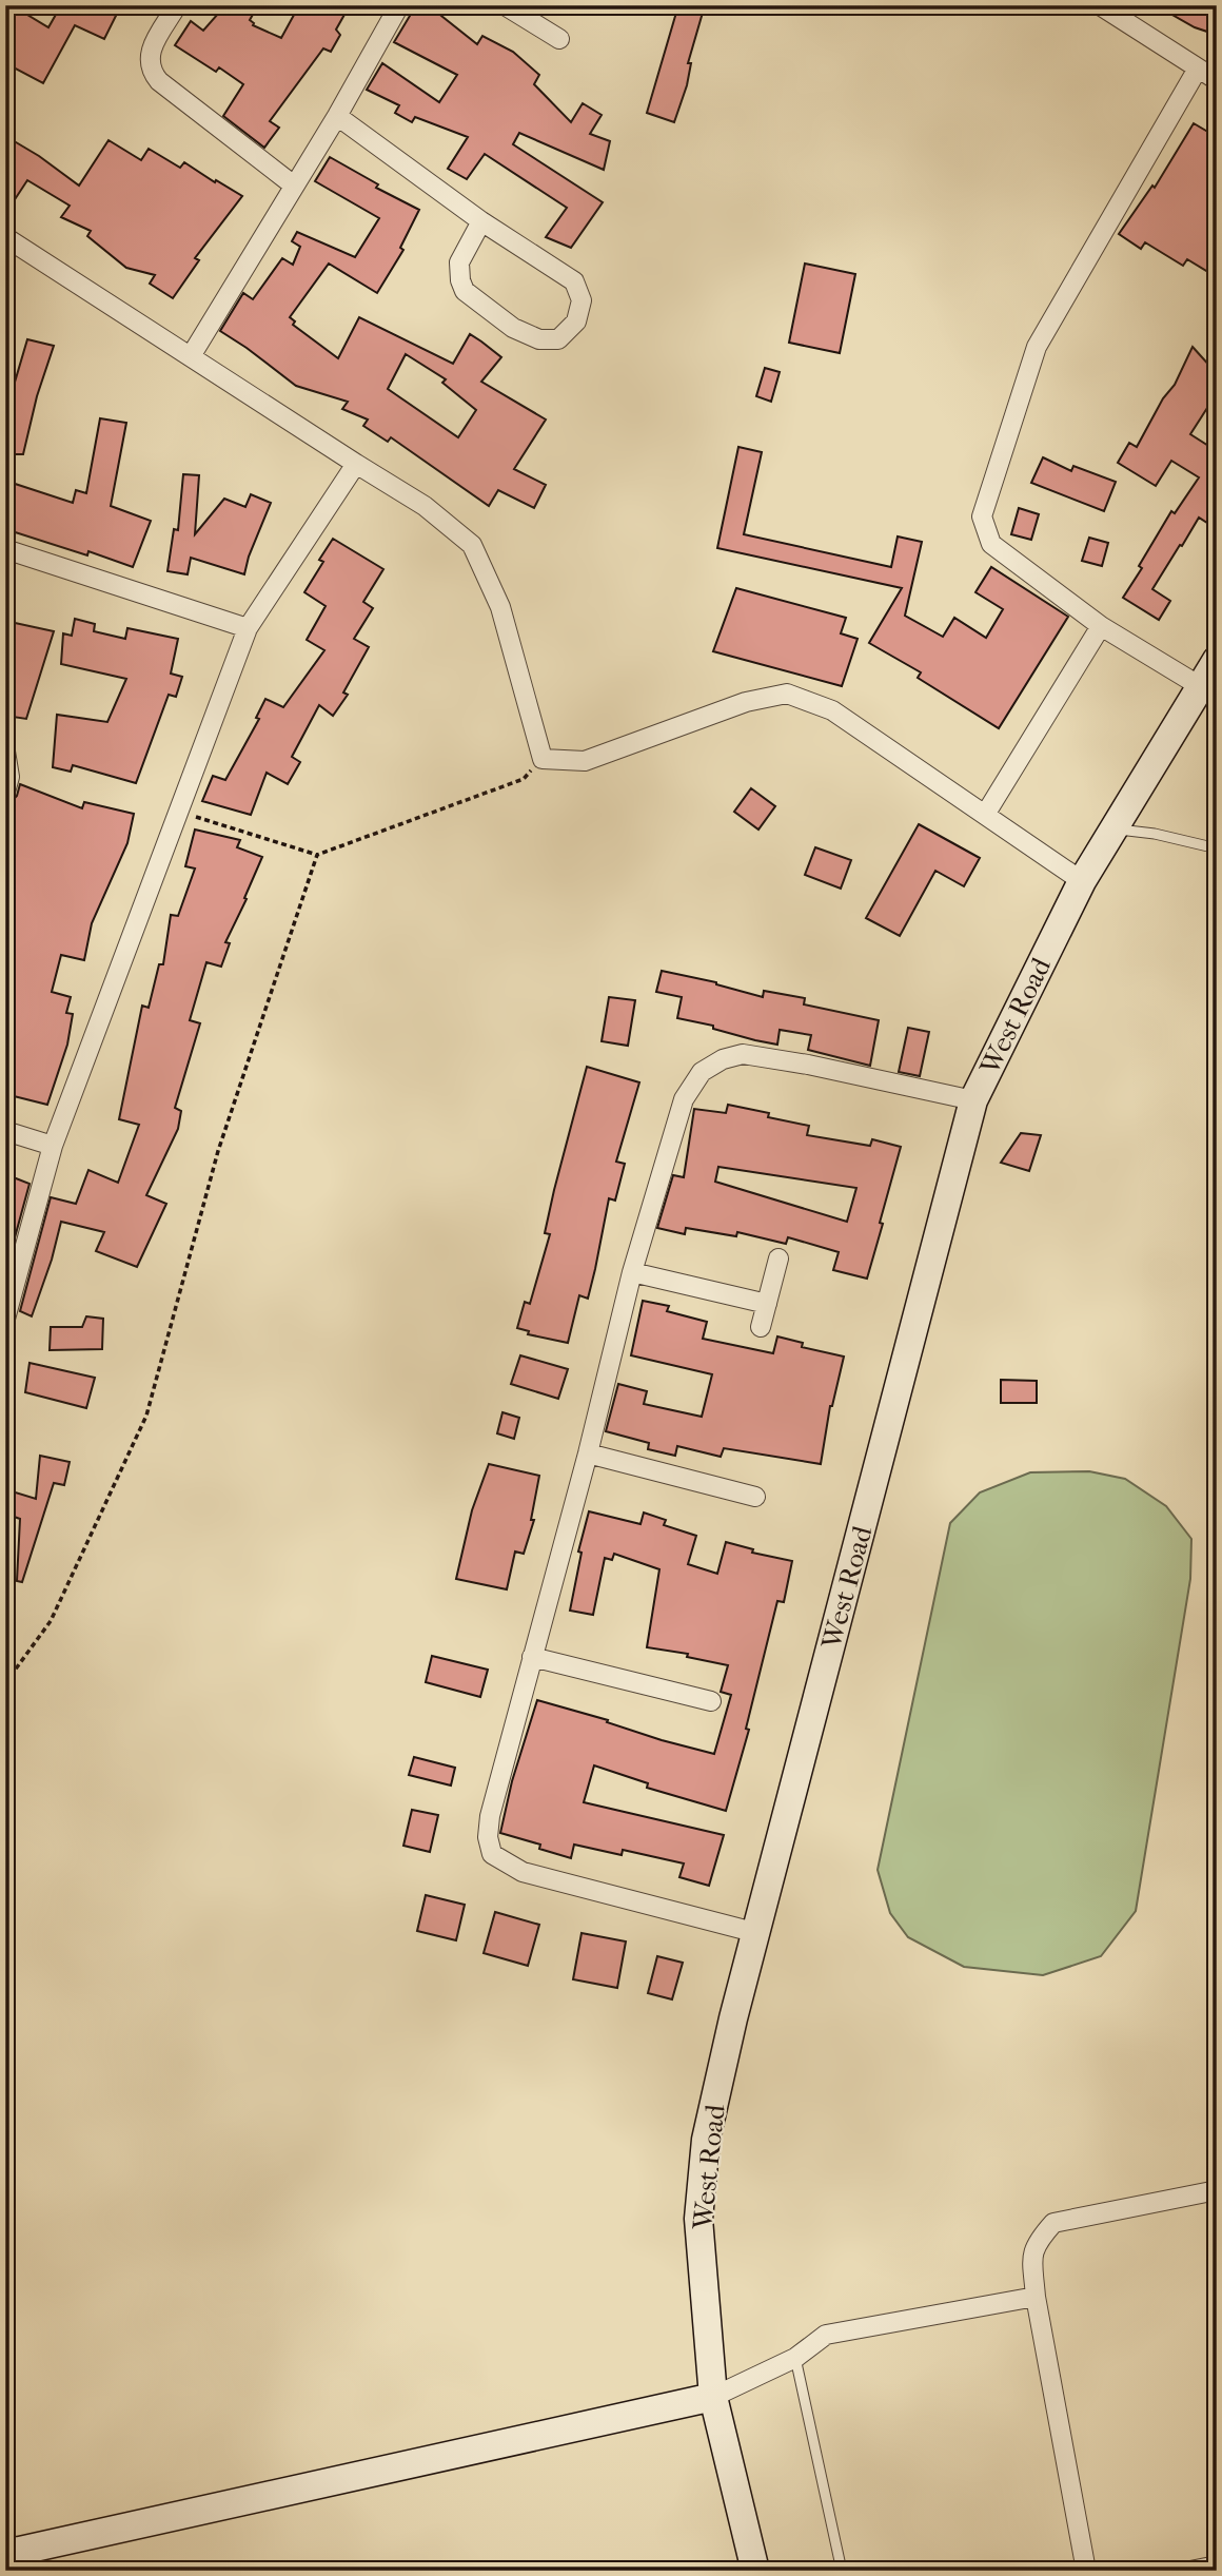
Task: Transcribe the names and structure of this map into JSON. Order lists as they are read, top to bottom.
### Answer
{
  "streets": {
    "street": ["West Road"]
  }
}
